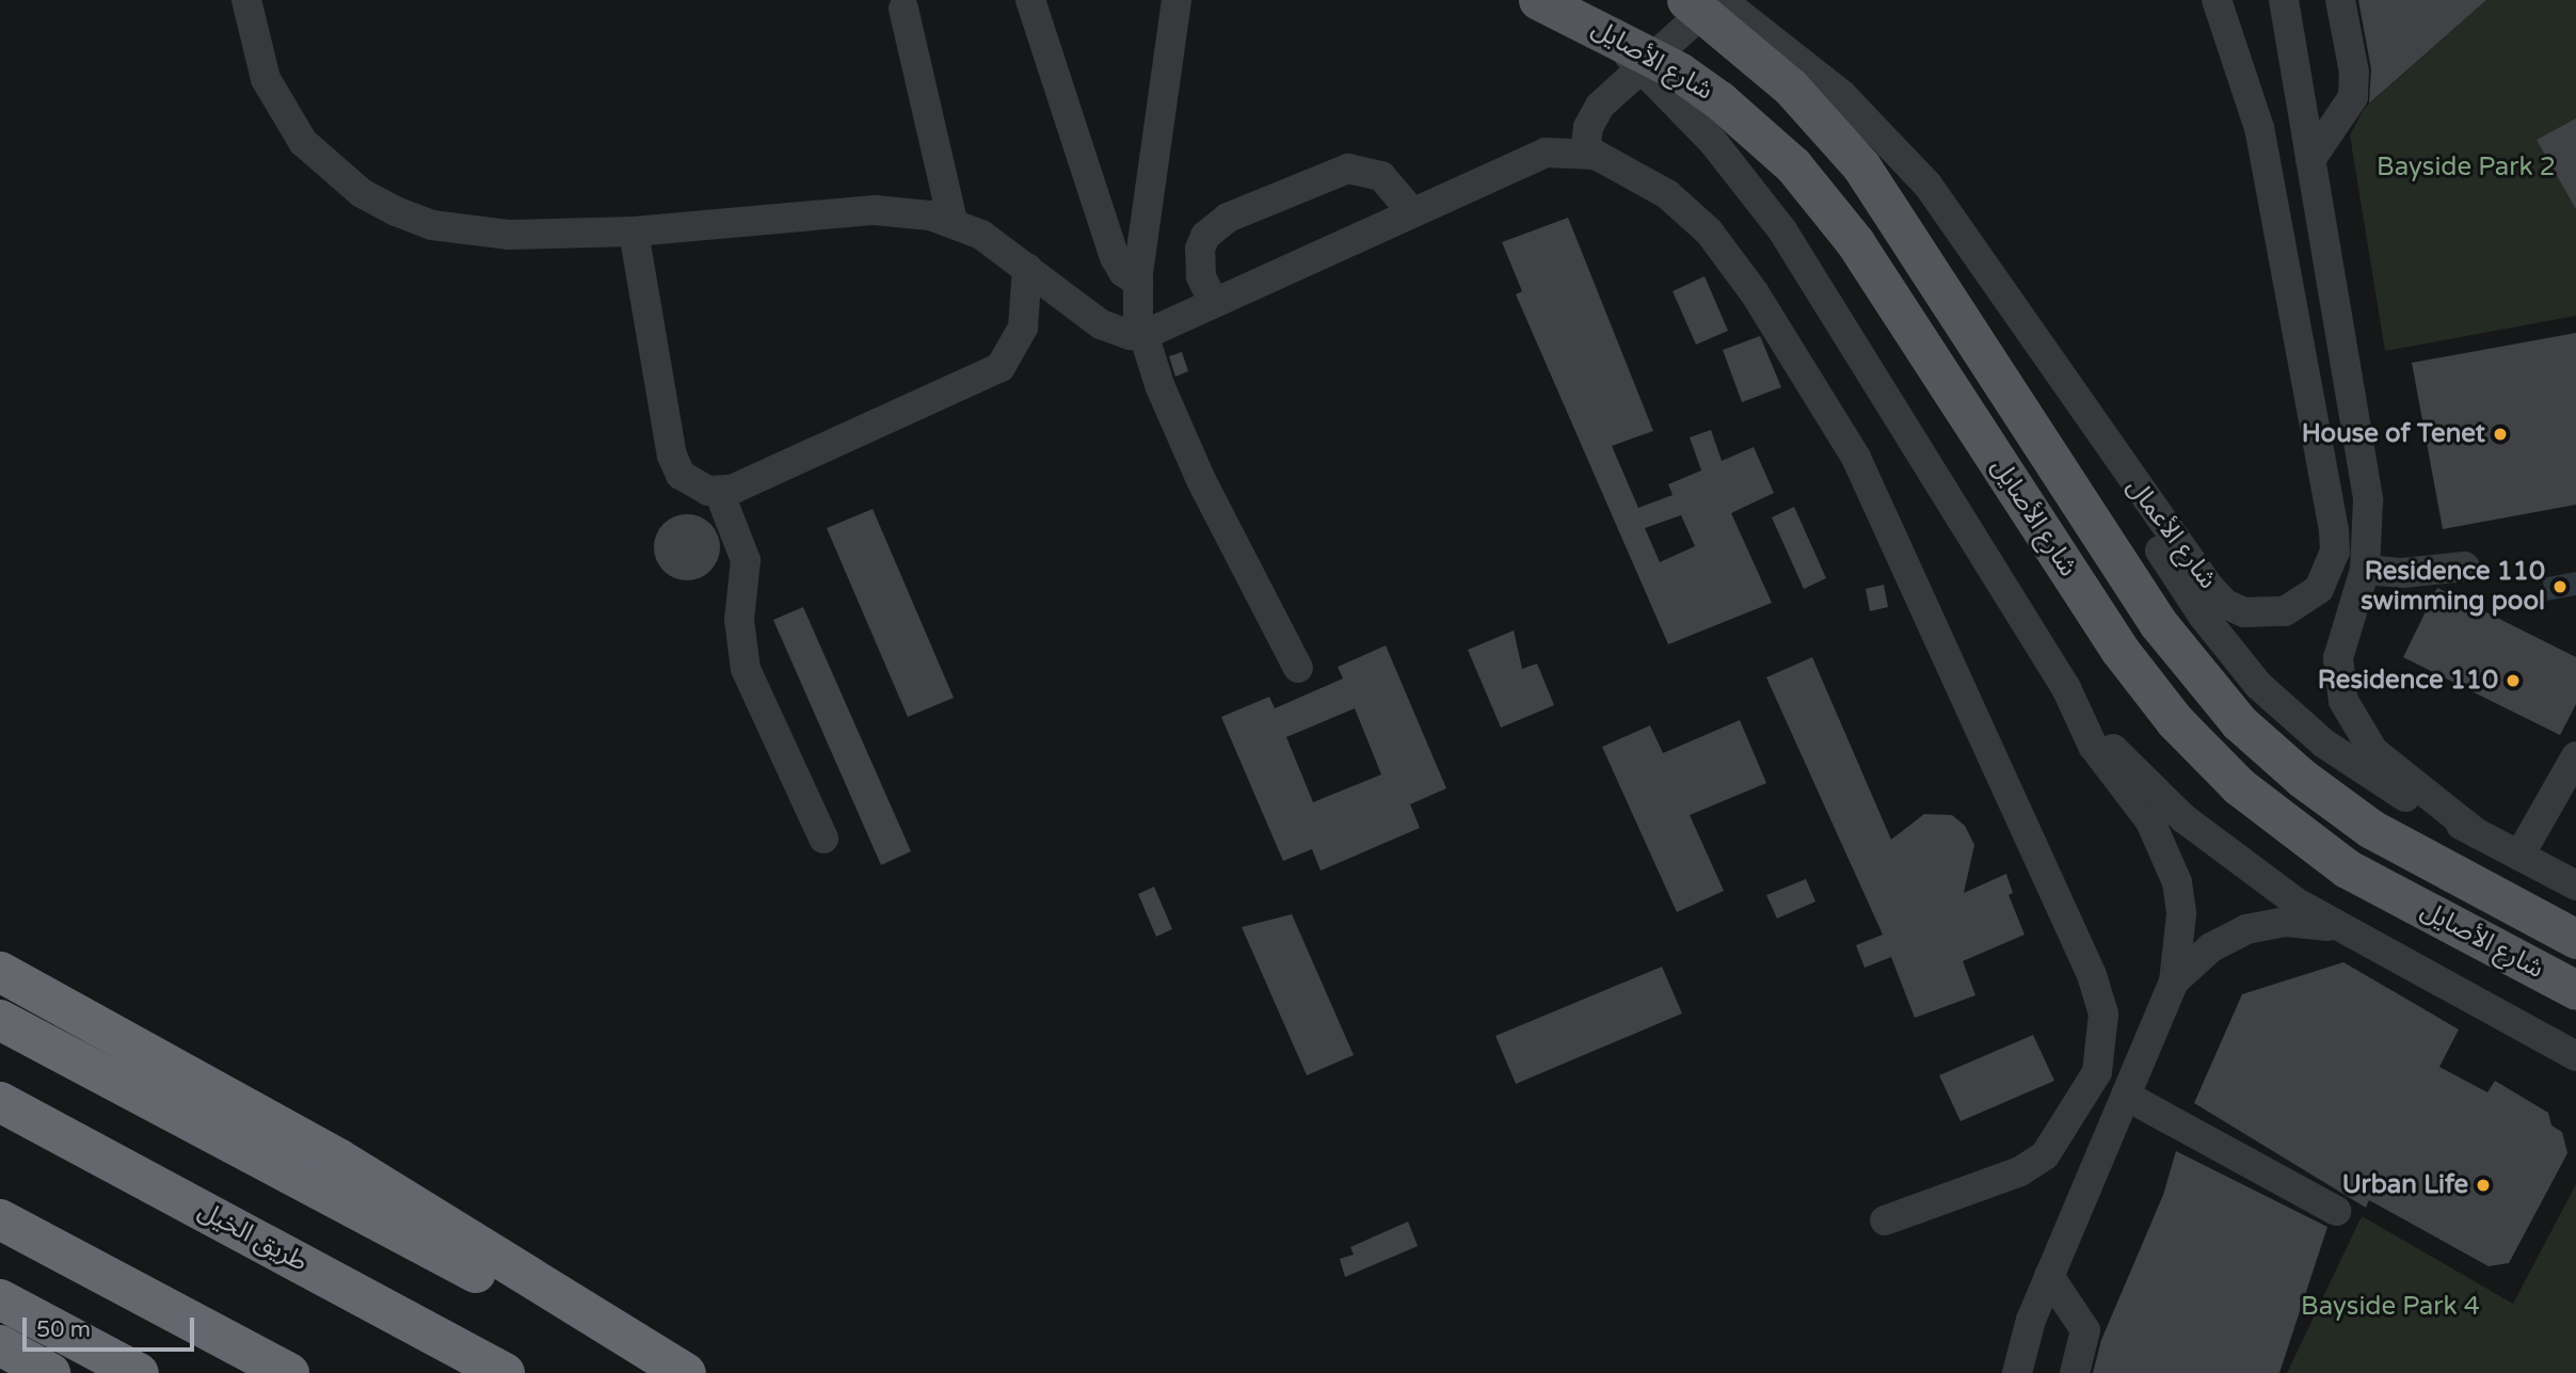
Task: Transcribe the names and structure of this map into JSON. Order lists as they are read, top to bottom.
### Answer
{
  "streets": {
    "highway": ["طريق الخيل"],
    "main road": ["شارع الأصايل"],
    "street": ["شارع الأعمال"]
  },
  "parks": ["Bayside Park 2", "Bayside Park 4"],
  "places": [
    "House of Tenet",
    "Residence 110 swimming pool",
    "Residence 110",
    "Urban Life"
  ],
  "scale_bar": "50 m"
}
